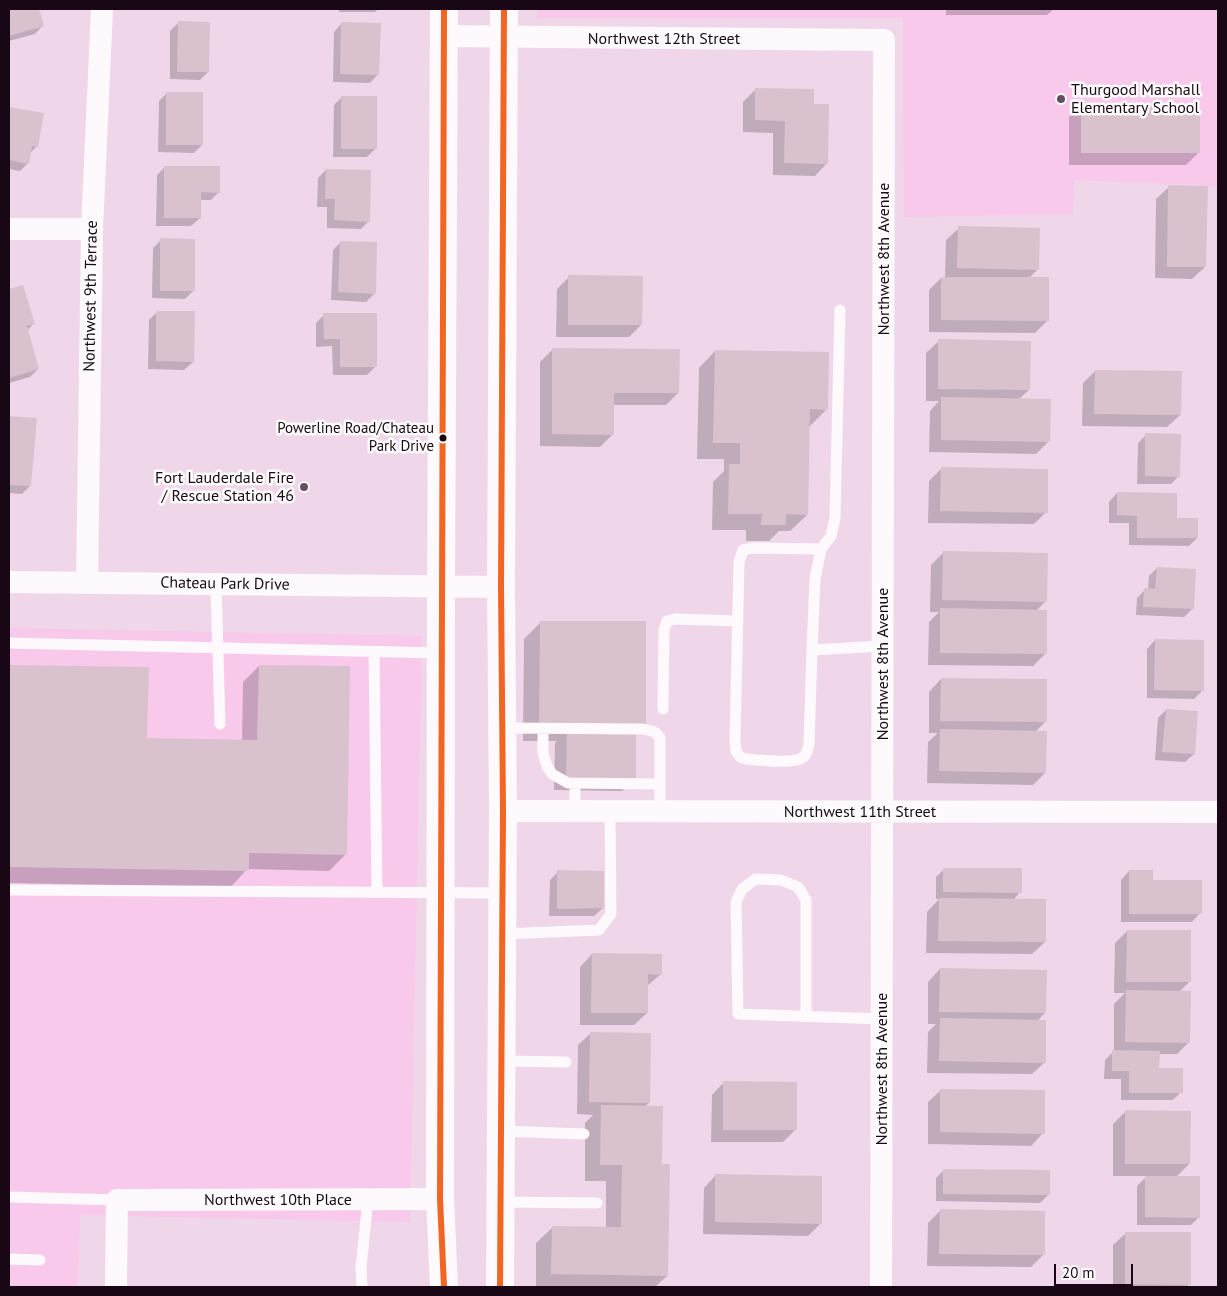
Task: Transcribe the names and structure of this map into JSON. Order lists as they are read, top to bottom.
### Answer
{
  "streets": {
    "street": [
      "Northwest 12th Street",
      "Northwest 8th Avenue",
      "Northwest 9th Terrace",
      "Chateau Park Drive",
      "Northwest 11th Street",
      "Northwest 10th Place"
    ]
  },
  "crossings": [
    ["Northwest 12th Street", "Northwest 8th Avenue"],
    ["Northwest 8th Avenue", "Northwest 11th Street"],
    ["Northwest 9th Terrace", "Chateau Park Drive"]
  ],
  "places": ["Thurgood Marshall Elementary School", "Powerline Road/Chateau Park Drive", "Fort Lauderdale Fire / Rescue Station 46"],
  "scale_bar": "20 m"
}
